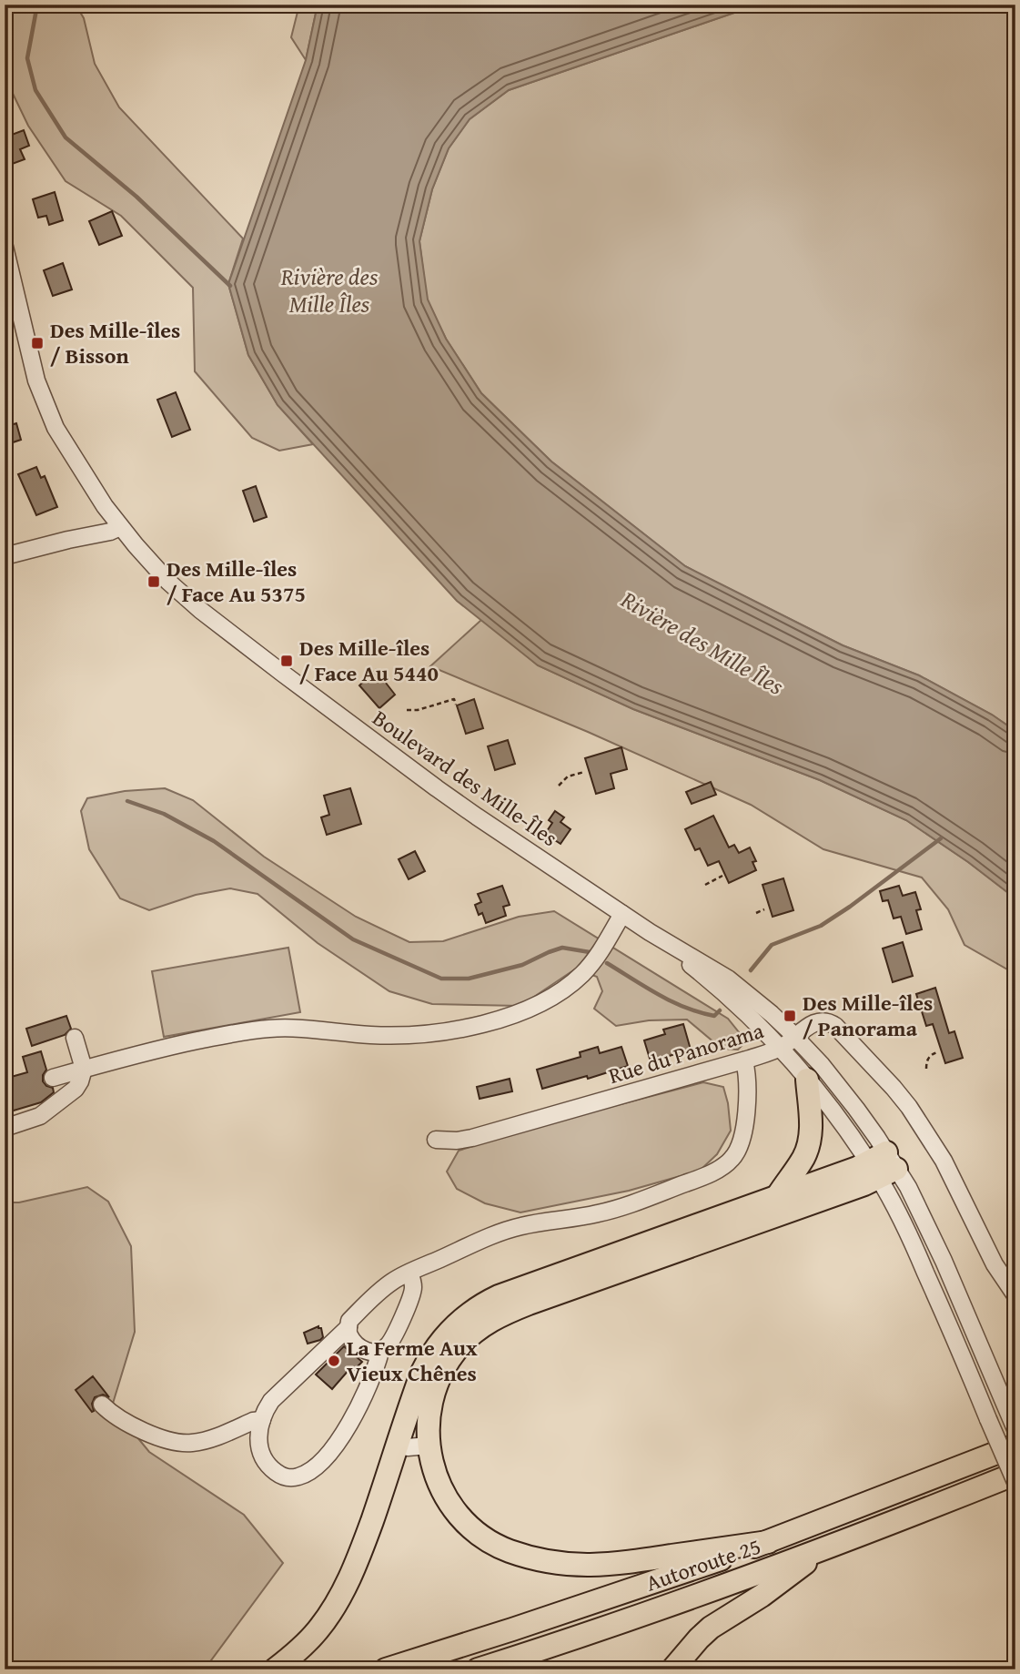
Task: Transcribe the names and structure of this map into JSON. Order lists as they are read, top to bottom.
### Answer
{
  "streets": {
    "highway": ["Autoroute 25"],
    "street": ["Boulevard des Mille-Îles", "Rue du Panorama"]
  },
  "crossings": [
    ["Boulevard des Mille-Îles", "Rue du Panorama"]
  ],
  "water": ["Rivière des Mille Îles"],
  "places": {
    "transit": [
      "Des Mille-îles / Bisson",
      "Des Mille-îles / Face Au 5375",
      "Des Mille-îles / Face Au 5440",
      "Des Mille-îles / Panorama"
    ],
    "other": ["La Ferme Aux Vieux Chênes"]
  }
}
